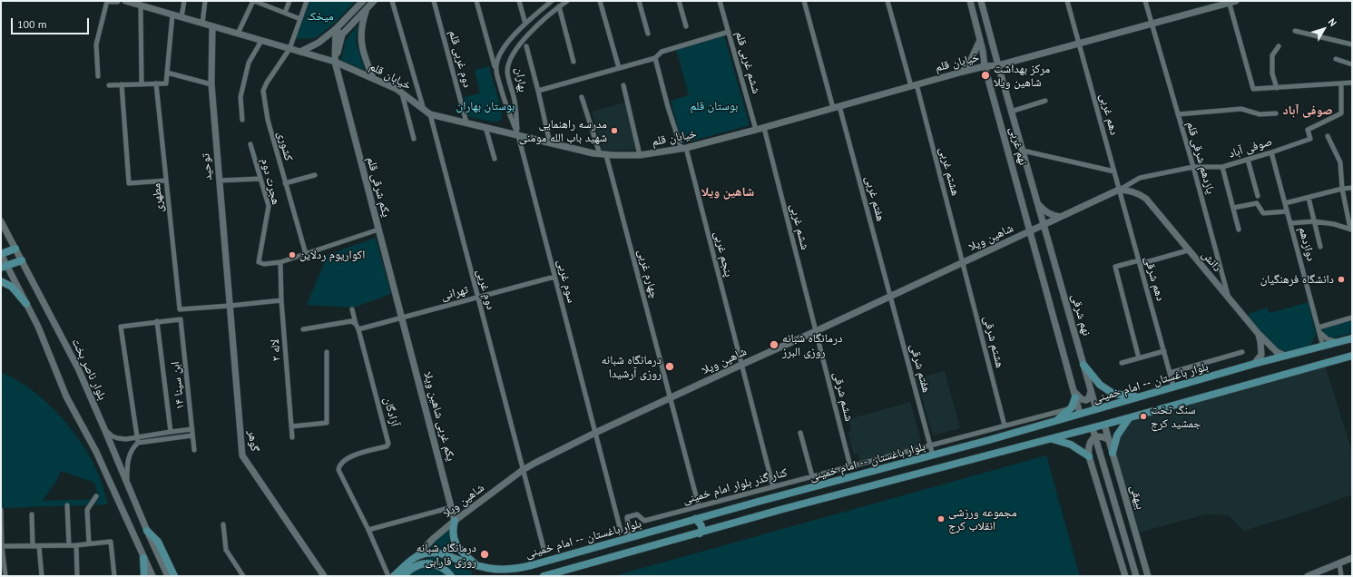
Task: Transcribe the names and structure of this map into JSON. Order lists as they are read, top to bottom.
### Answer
{
  "streets": {
    "main road": ["بلوار باغستان -- امام خمینی"],
    "street": [
      "دوم غربی قلم",
      "ششم غربی قلم",
      "خیابان قلم",
      "بهاران",
      "دهم غربی",
      "کشوری",
      "نهم غربی",
      "صوفی آباد",
      "یازدهم شرقی قلم",
      "توحید",
      "هشتم غربی",
      "هجرت دوم",
      "یکم شرقی قلم",
      "مطهری",
      "هفتم غربی",
      "ششم غربی",
      "شاهین ویلا",
      "دوازدهم",
      "پنجم غربی",
      "دانش",
      "چهارم غربی",
      "دهم شرقی",
      "سوم غربی",
      "دوم غربی",
      "تهرانی",
      "نهم شرقی",
      "هشتم شرقی",
      "لاله ۲",
      "هفتم شرقی",
      "بلوار ناصر بخت",
      "ابن سینا ۱۴",
      "ششم شرقی",
      "آزادگان",
      "یکم غربی شاهین ویلا",
      "گوهر",
      "کنار گذر بلوار امام خمینی",
      "بیهقی"
    ]
  },
  "crossings": [
    ["دوم غربی قلم", "خیابان قلم"],
    ["ششم غربی قلم", "خیابان قلم"],
    ["خیابان قلم", "بهاران"],
    ["خیابان قلم", "دهم غربی"],
    ["خیابان قلم", "کشوری"],
    ["خیابان قلم", "نهم غربی"],
    ["خیابان قلم", "یازدهم شرقی قلم"],
    ["خیابان قلم", "توحید"],
    ["خیابان قلم", "هشتم غربی"],
    ["خیابان قلم", "یکم شرقی قلم"],
    ["خیابان قلم", "هفتم غربی"],
    ["خیابان قلم", "ششم غربی"],
    ["خیابان قلم", "پنجم غربی"],
    ["خیابان قلم", "چهارم غربی"],
    ["خیابان قلم", "سوم غربی"],
    ["خیابان قلم", "دوم غربی"],
    ["بهاران", "سوم غربی"],
    ["دهم غربی", "شاهین ویلا"],
    ["دهم غربی", "دانش"],
    ["دهم غربی", "دهم شرقی"],
    ["نهم غربی", "شاهین ویلا"],
    ["نهم غربی", "نهم شرقی"],
    ["صوفی آباد", "یازدهم شرقی قلم"],
    ["صوفی آباد", "شاهین ویلا"],
    ["صوفی آباد", "دوازدهم"],
    ["یازدهم شرقی قلم", "شاهین ویلا"],
    ["یازدهم شرقی قلم", "دانش"],
    ["توحید", "مطهری"],
    ["توحید", "گوهر"],
    ["هشتم غربی", "شاهین ویلا"],
    ["هشتم غربی", "هشتم شرقی"],
    ["هجرت دوم", "لاله ۲"],
    ["یکم شرقی قلم", "تهرانی"],
    ["یکم شرقی قلم", "یکم غربی شاهین ویلا"],
    ["مطهری", "گوهر"],
    ["هفتم غربی", "شاهین ویلا"],
    ["هفتم غربی", "هفتم شرقی"],
    ["ششم غربی", "شاهین ویلا"],
    ["ششم غربی", "ششم شرقی"],
    ["شاهین ویلا", "پنجم غربی"],
    ["شاهین ویلا", "دانش"],
    ["شاهین ویلا", "چهارم غربی"],
    ["شاهین ویلا", "دهم شرقی"],
    ["شاهین ویلا", "سوم غربی"],
    ["شاهین ویلا", "دوم غربی"],
    ["شاهین ویلا", "نهم شرقی"],
    ["شاهین ویلا", "هشتم شرقی"],
    ["شاهین ویلا", "هفتم شرقی"],
    ["شاهین ویلا", "بلوار باغستان -- امام خمینی"],
    ["شاهین ویلا", "ششم شرقی"],
    ["شاهین ویلا", "یکم غربی شاهین ویلا"],
    ["دوازدهم", "بلوار باغستان -- امام خمینی"],
    ["پنجم غربی", "کنار گذر بلوار امام خمینی"],
    ["دانش", "دهم شرقی"],
    ["دانش", "بلوار باغستان -- امام خمینی"],
    ["چهارم غربی", "کنار گذر بلوار امام خمینی"],
    ["دهم شرقی", "بلوار باغستان -- امام خمینی"],
    ["سوم غربی", "تهرانی"],
    ["دوم غربی", "تهرانی"],
    ["تهرانی", "آزادگان"],
    ["تهرانی", "یکم غربی شاهین ویلا"],
    ["نهم شرقی", "بلوار باغستان -- امام خمینی"],
    ["هشتم شرقی", "کنار گذر بلوار امام خمینی"],
    ["هفتم شرقی", "بلوار باغستان -- امام خمینی"],
    ["هفتم شرقی", "کنار گذر بلوار امام خمینی"],
    ["بلوار باغستان -- امام خمینی", "کنار گذر بلوار امام خمینی"],
    ["بلوار باغستان -- امام خمینی", "بیهقی"],
    ["ششم شرقی", "کنار گذر بلوار امام خمینی"]
  ],
  "districts": ["صوفی آباد", "شاهین ویلا"],
  "parks": ["میخک", "بوستان بهاران", "بوستان قلم"],
  "places": [
    "مرکز بهداشت شاهین ویلا",
    "مدرسه راهنمایی شهید باب الله مومنی",
    "اکواریوم ردلاین",
    "دانشگاه فرهنگیان",
    "درمانگاه شبانه روزی البرز",
    "درمانگاه شبانه روزی آرشیدا",
    "سنگ تخت جمشید کرج",
    "مجموعه ورزشی انقلاب کرج",
    "درمانگاه شبانه روزی فارابی"
  ],
  "scale_bar": "100 m",
  "north": "top right"
}
